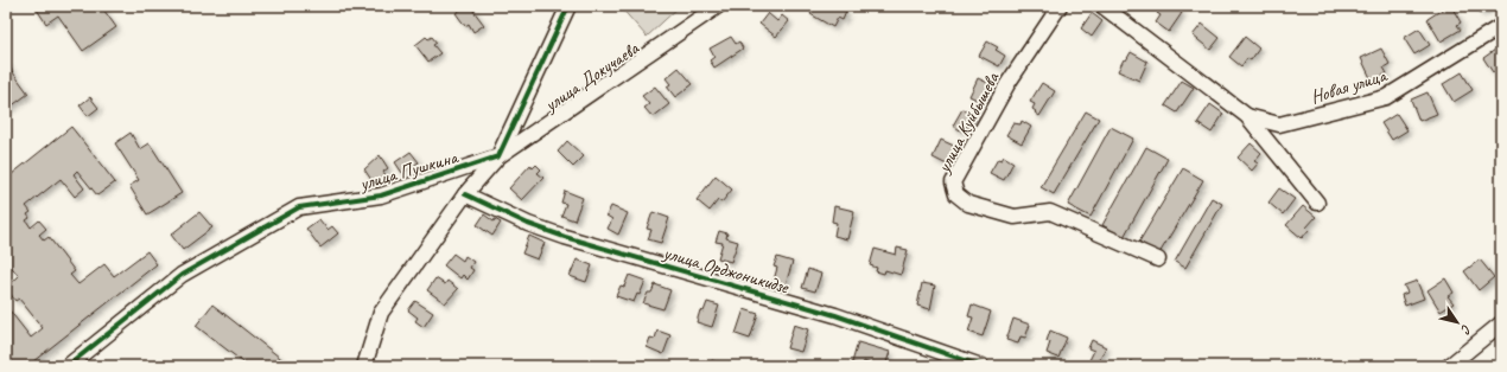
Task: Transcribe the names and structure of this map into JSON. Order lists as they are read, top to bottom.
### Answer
{
  "streets": {
    "street": [
      "улица Докучаева",
      "Новая улица",
      "улица Куйбышева",
      "улица Пушкина",
      "улица Орджоникидзе"
    ]
  },
  "crossings": [
    ["улица Докучаева", "улица Пушкина"],
    ["улица Докучаева", "улица Орджоникидзе"]
  ],
  "north": "bottom right"
}
